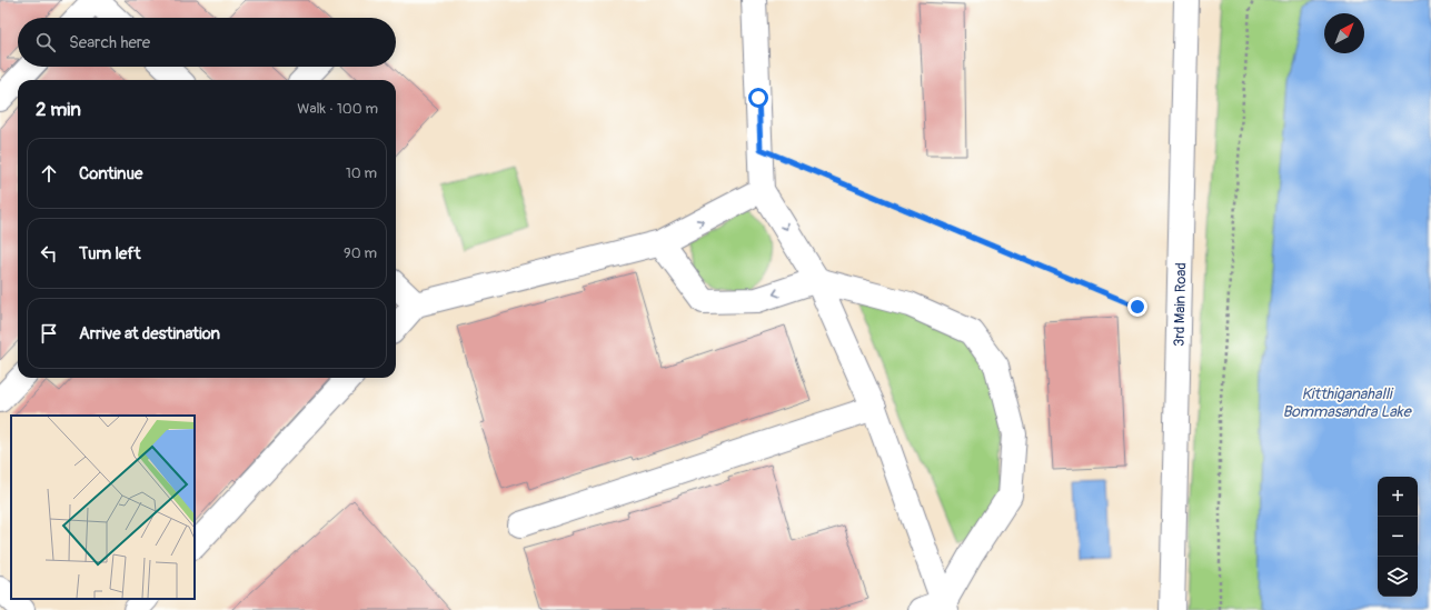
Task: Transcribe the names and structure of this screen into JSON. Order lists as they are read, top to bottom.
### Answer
{
  "streets": {
    "street": ["3rd Main Road"]
  },
  "water": ["Kitthiganahalli Bommasandra Lake"],
  "north": "top right",
  "page": {
    "search": "Search here",
    "heading": ["2 min", "Walk · 100 m"],
    "list": [
      ["Continue", "10 m"],
      ["Turn left", "90 m"],
      "Arrive at destination"
    ],
    "map_buttons": ["+", "−"]
  }
}
